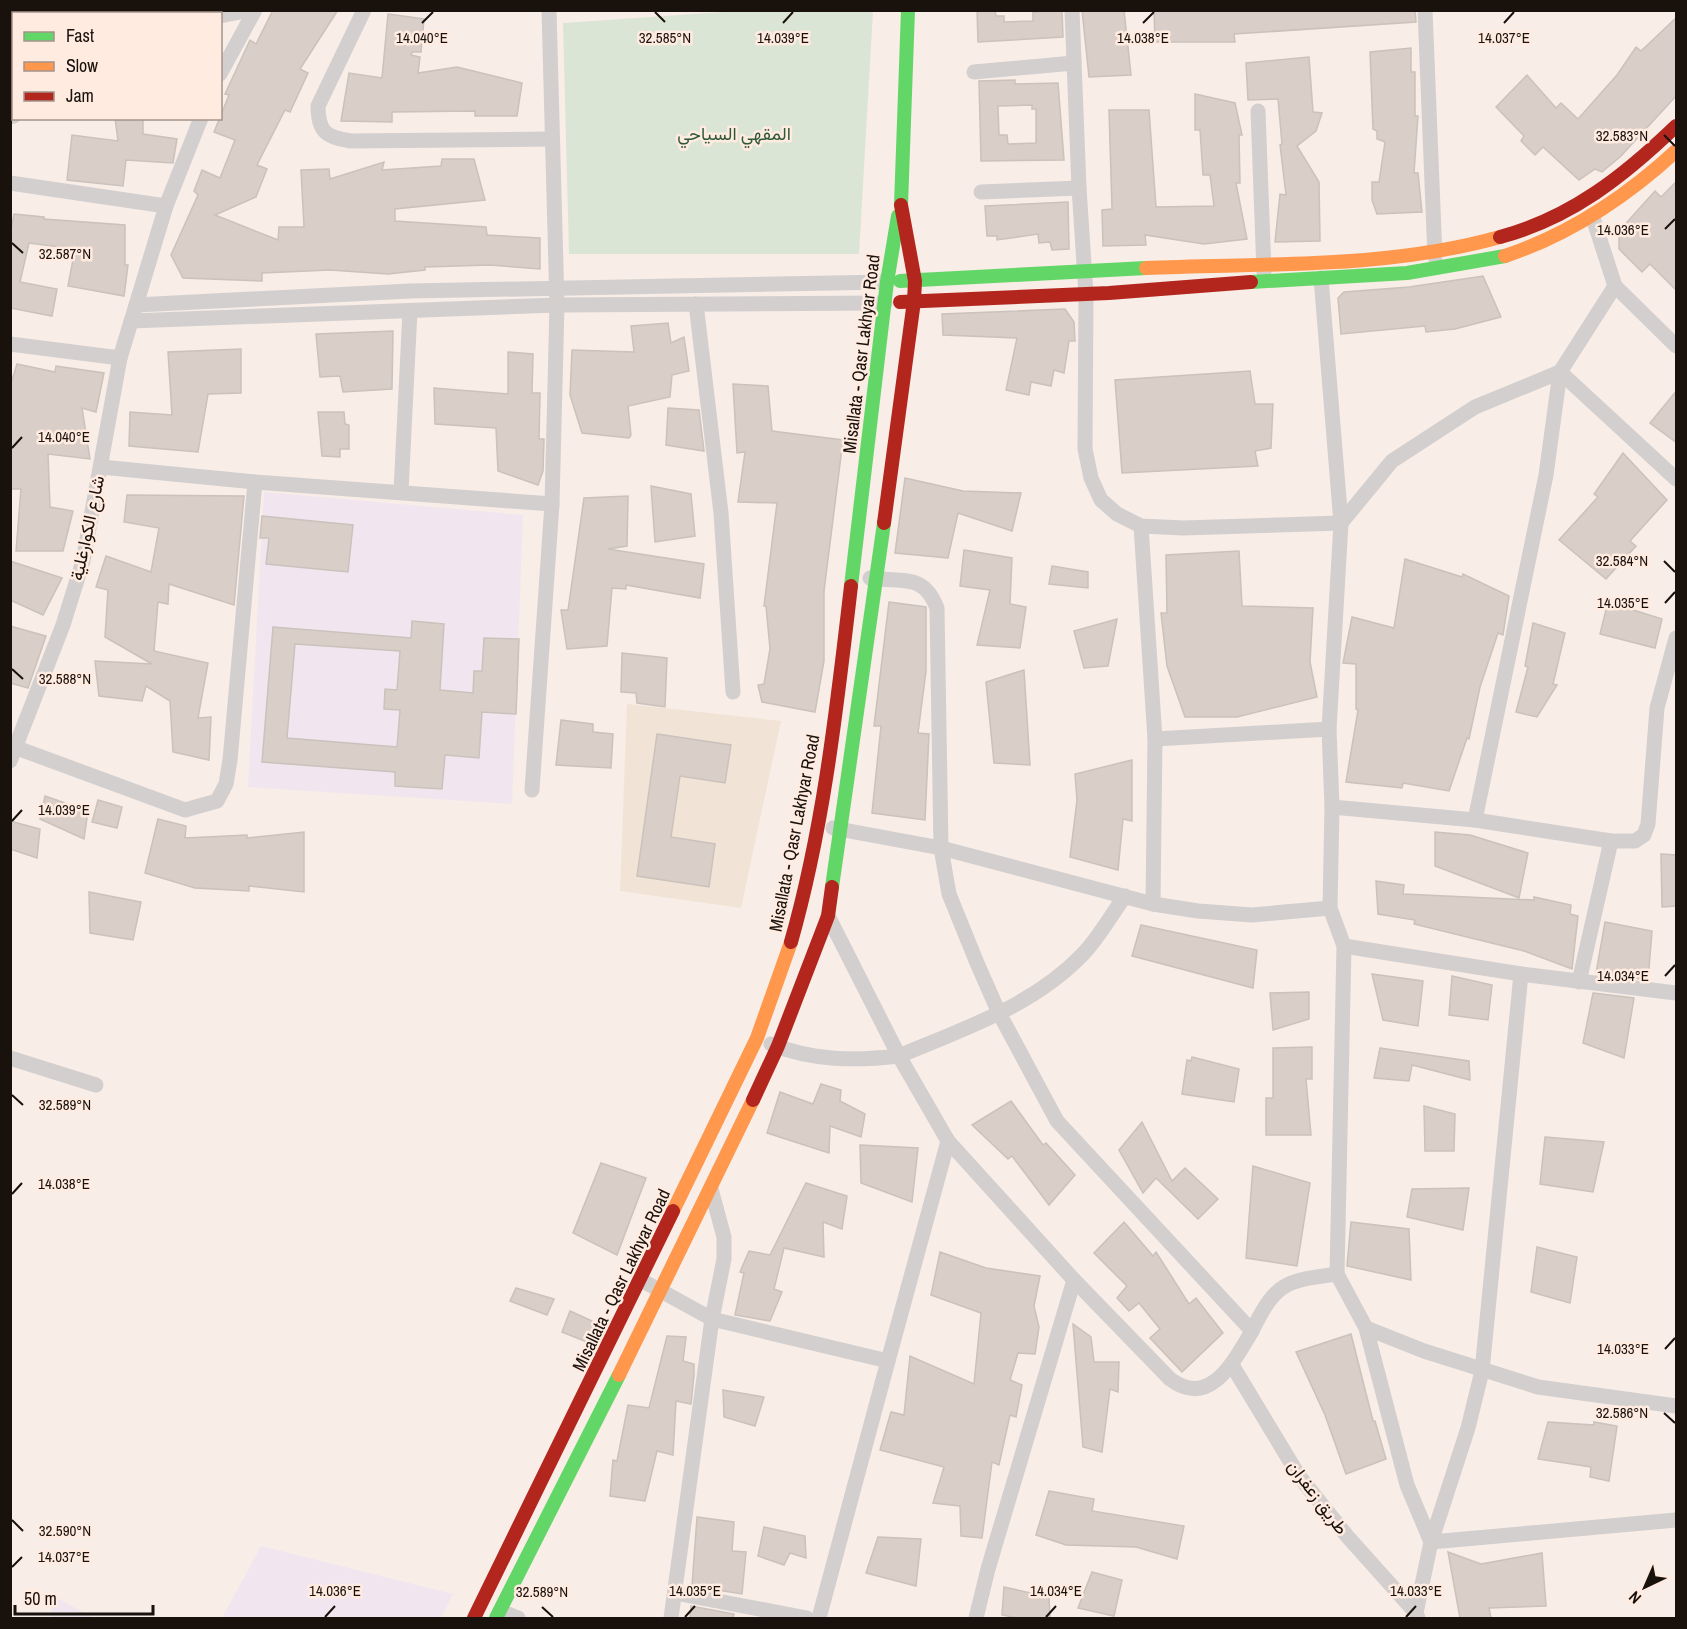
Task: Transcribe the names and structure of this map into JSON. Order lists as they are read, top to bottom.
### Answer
{
  "streets": {
    "main road": ["Misallata - Qasr Lakhyar Road"],
    "street": ["شارع الكوارغلية", "طريق زعفران"]
  },
  "parks": ["المقهي السياحي"],
  "legend": ["Fast", "Slow", "Jam"],
  "scale_bar": "50 m",
  "north": "bottom left",
  "coordinates": [
    "32.585°N",
    "14.040°E",
    "14.039°E",
    "14.038°E",
    "14.037°E",
    "32.583°N",
    "14.036°E",
    "32.587°N",
    "32.584°N",
    "14.035°E",
    "32.588°N",
    "14.034°E",
    "32.589°N",
    "14.033°E",
    "32.586°N",
    "32.590°N"
  ]
}
